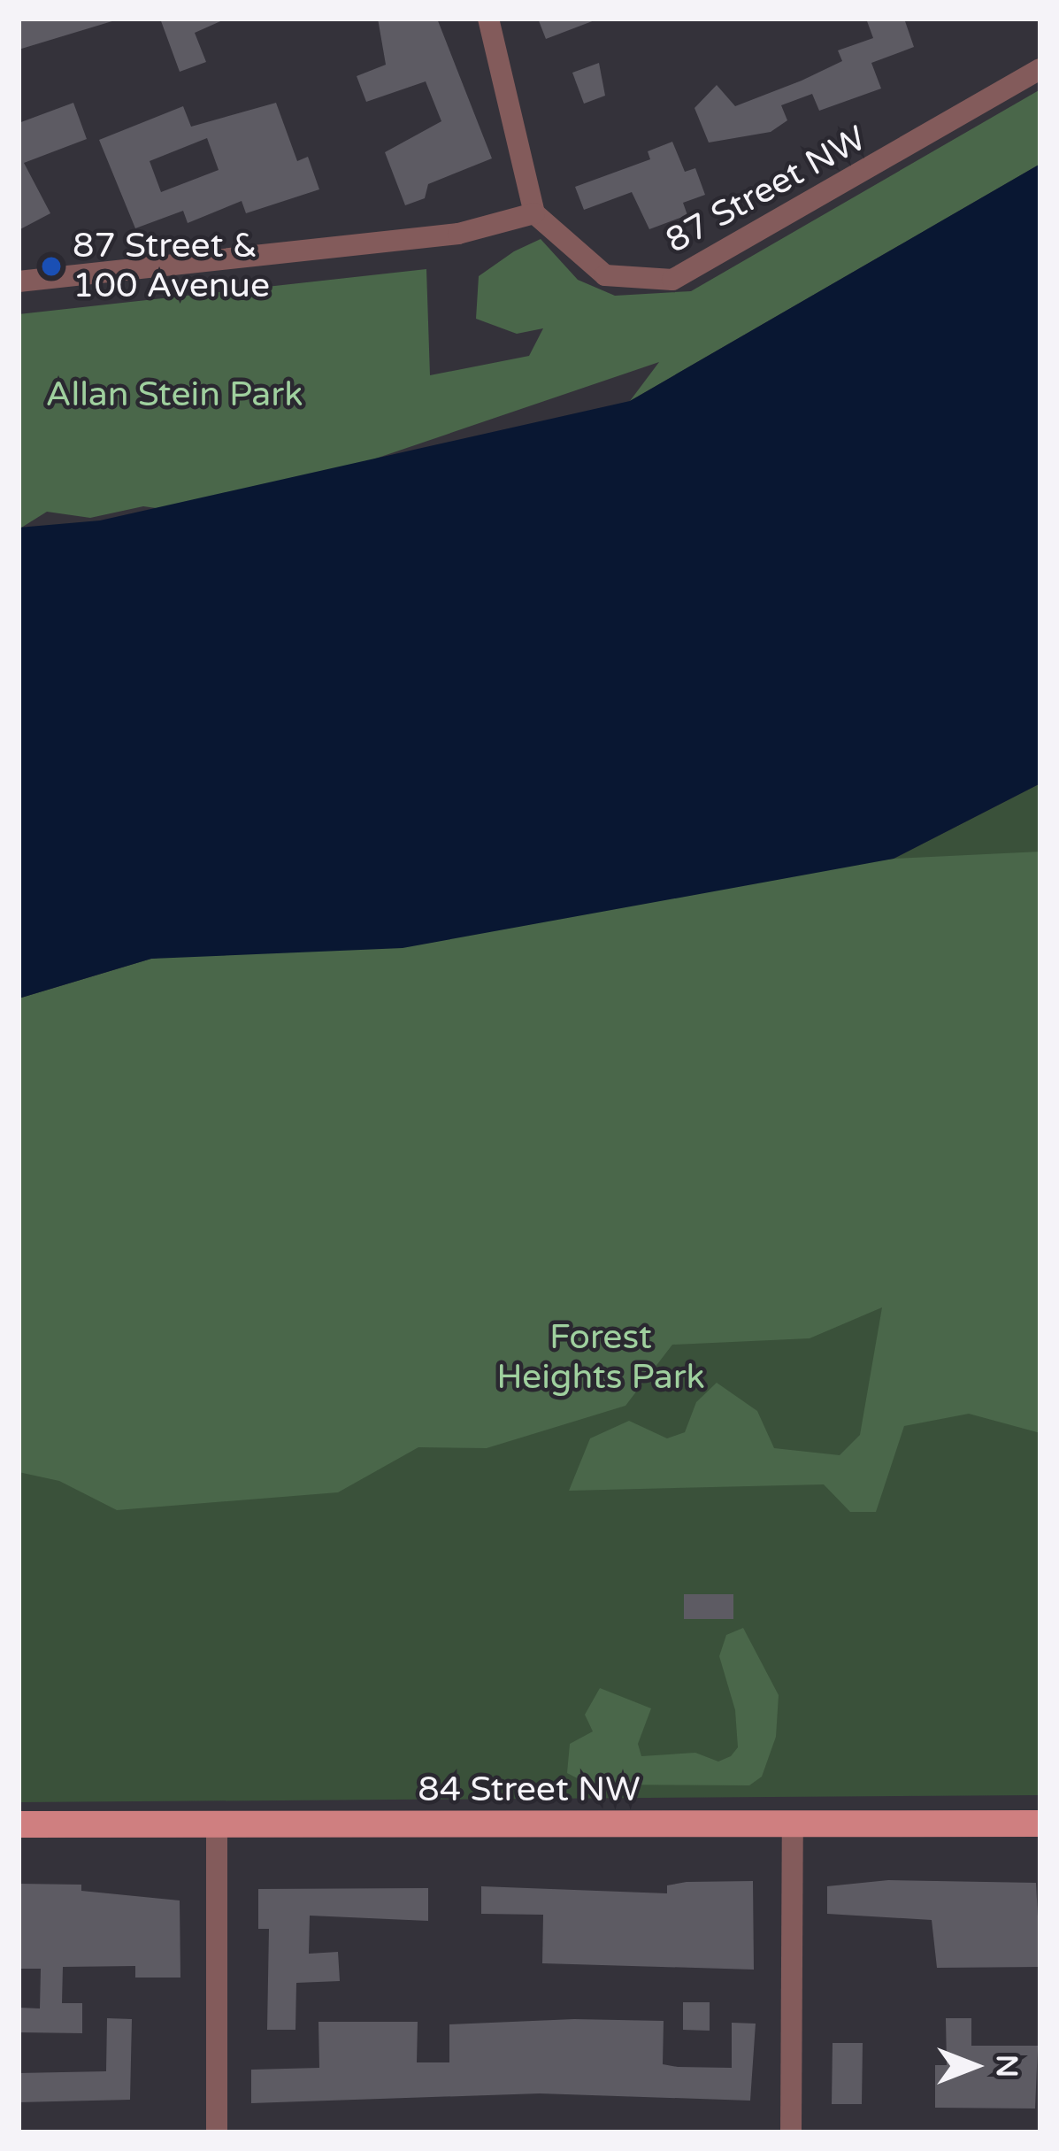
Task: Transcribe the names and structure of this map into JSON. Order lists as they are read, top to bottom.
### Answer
{
  "streets": {
    "main road": ["84 Street NW"],
    "street": ["87 Street NW"]
  },
  "parks": ["Allan Stein Park", "Forest Heights Park"],
  "places": ["87 Street & 100 Avenue"],
  "north": "right"
}
